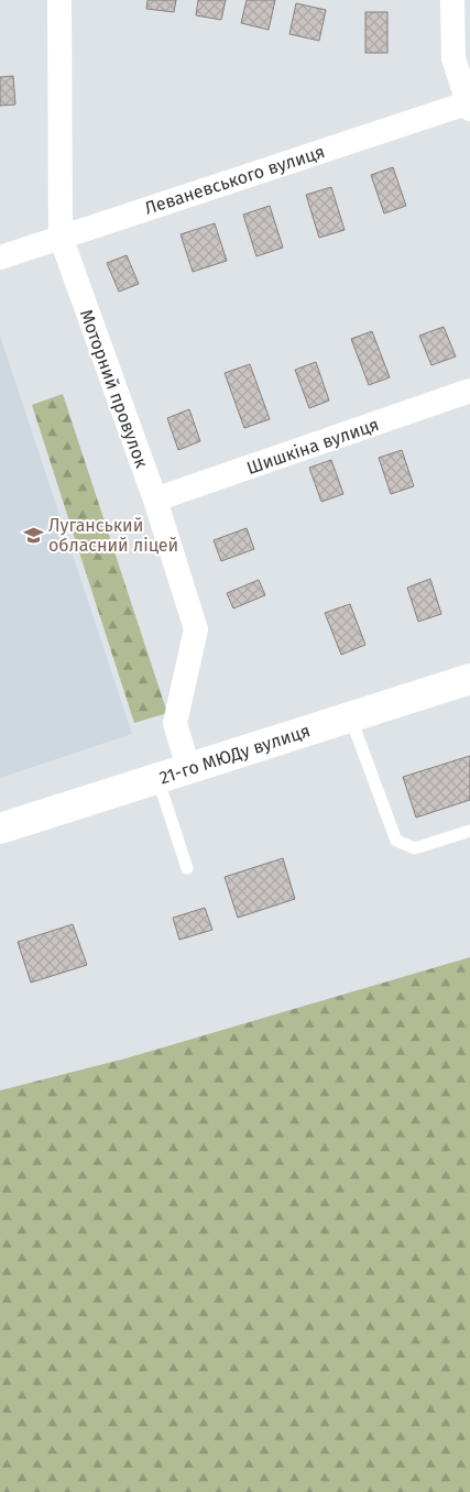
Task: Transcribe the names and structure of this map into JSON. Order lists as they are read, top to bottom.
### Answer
{
  "streets": {
    "street": [
      "Леваневського вулиця",
      "Моторний провулок",
      "Шишкіна вулиця",
      "21-го МЮДу вулиця"
    ]
  },
  "crossings": [
    ["Леваневського вулиця", "Моторний провулок"],
    ["Моторний провулок", "Шишкіна вулиця"],
    ["Моторний провулок", "21-го МЮДу вулиця"]
  ],
  "places": {
    "school or university": ["Луганський обласний ліцей"]
  }
}
